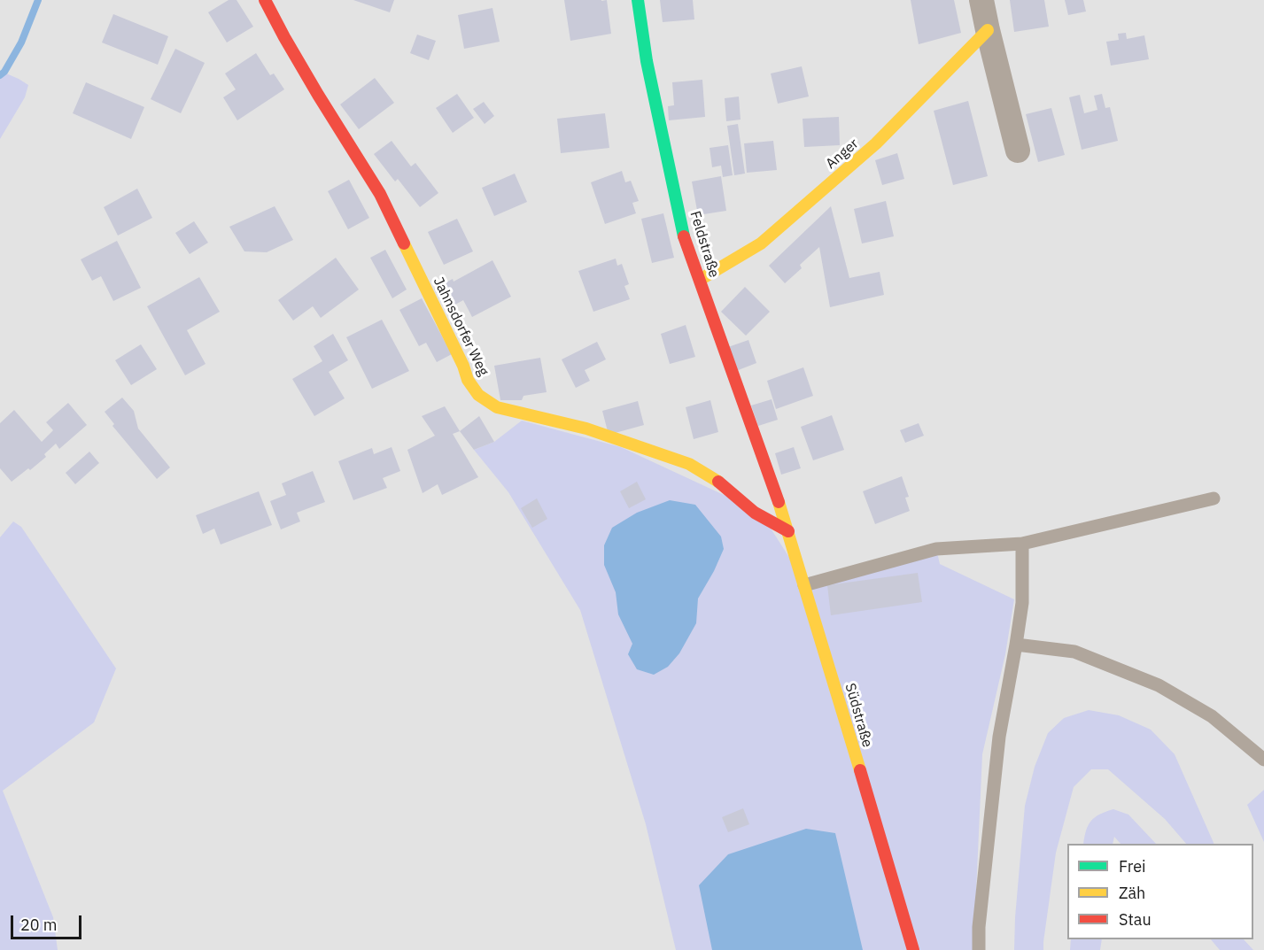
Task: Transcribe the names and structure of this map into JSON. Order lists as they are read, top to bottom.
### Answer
{
  "streets": {
    "street": [
      "Anger",
      "Feldstraße",
      "Jahnsdorfer Weg",
      "Südstraße"
    ]
  },
  "crossings": [
    ["Anger", "Feldstraße"],
    ["Feldstraße", "Südstraße"],
    ["Jahnsdorfer Weg", "Südstraße"]
  ],
  "legend": ["Frei", "Zäh", "Stau"],
  "scale_bar": "20 m"
}
